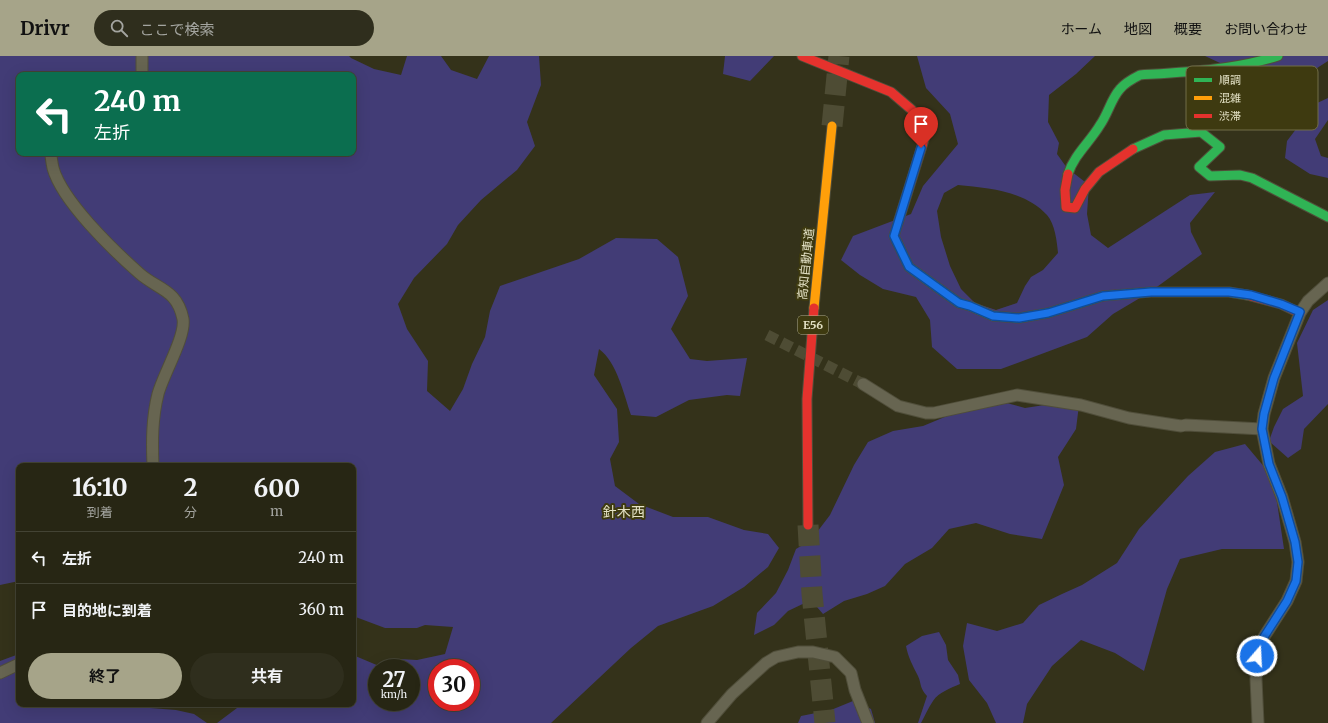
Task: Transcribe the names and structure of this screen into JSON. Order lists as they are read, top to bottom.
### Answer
{
  "streets": {
    "main road": ["高知自動車道", "E56"]
  },
  "districts": ["針木西"],
  "legend": ["順調", "混雑", "渋滞"],
  "page": {
    "header": "Drivr",
    "search": "ここで検索",
    "nav": [
      "ホーム",
      "地図",
      "概要",
      "お問い合わせ"
    ],
    "turn": ["240 m", "左折"],
    "eta": [
      "16:10",
      "到着",
      "2",
      "分",
      "600",
      "m"
    ],
    "list": [
      {
        "name": "左折",
        "value": "240 m"
      },
      {
        "name": "目的地に到着",
        "value": "360 m"
      }
    ],
    "buttons": ["終了", "共有"],
    "speed": "27 km/h",
    "limit": "30"
  }
}
